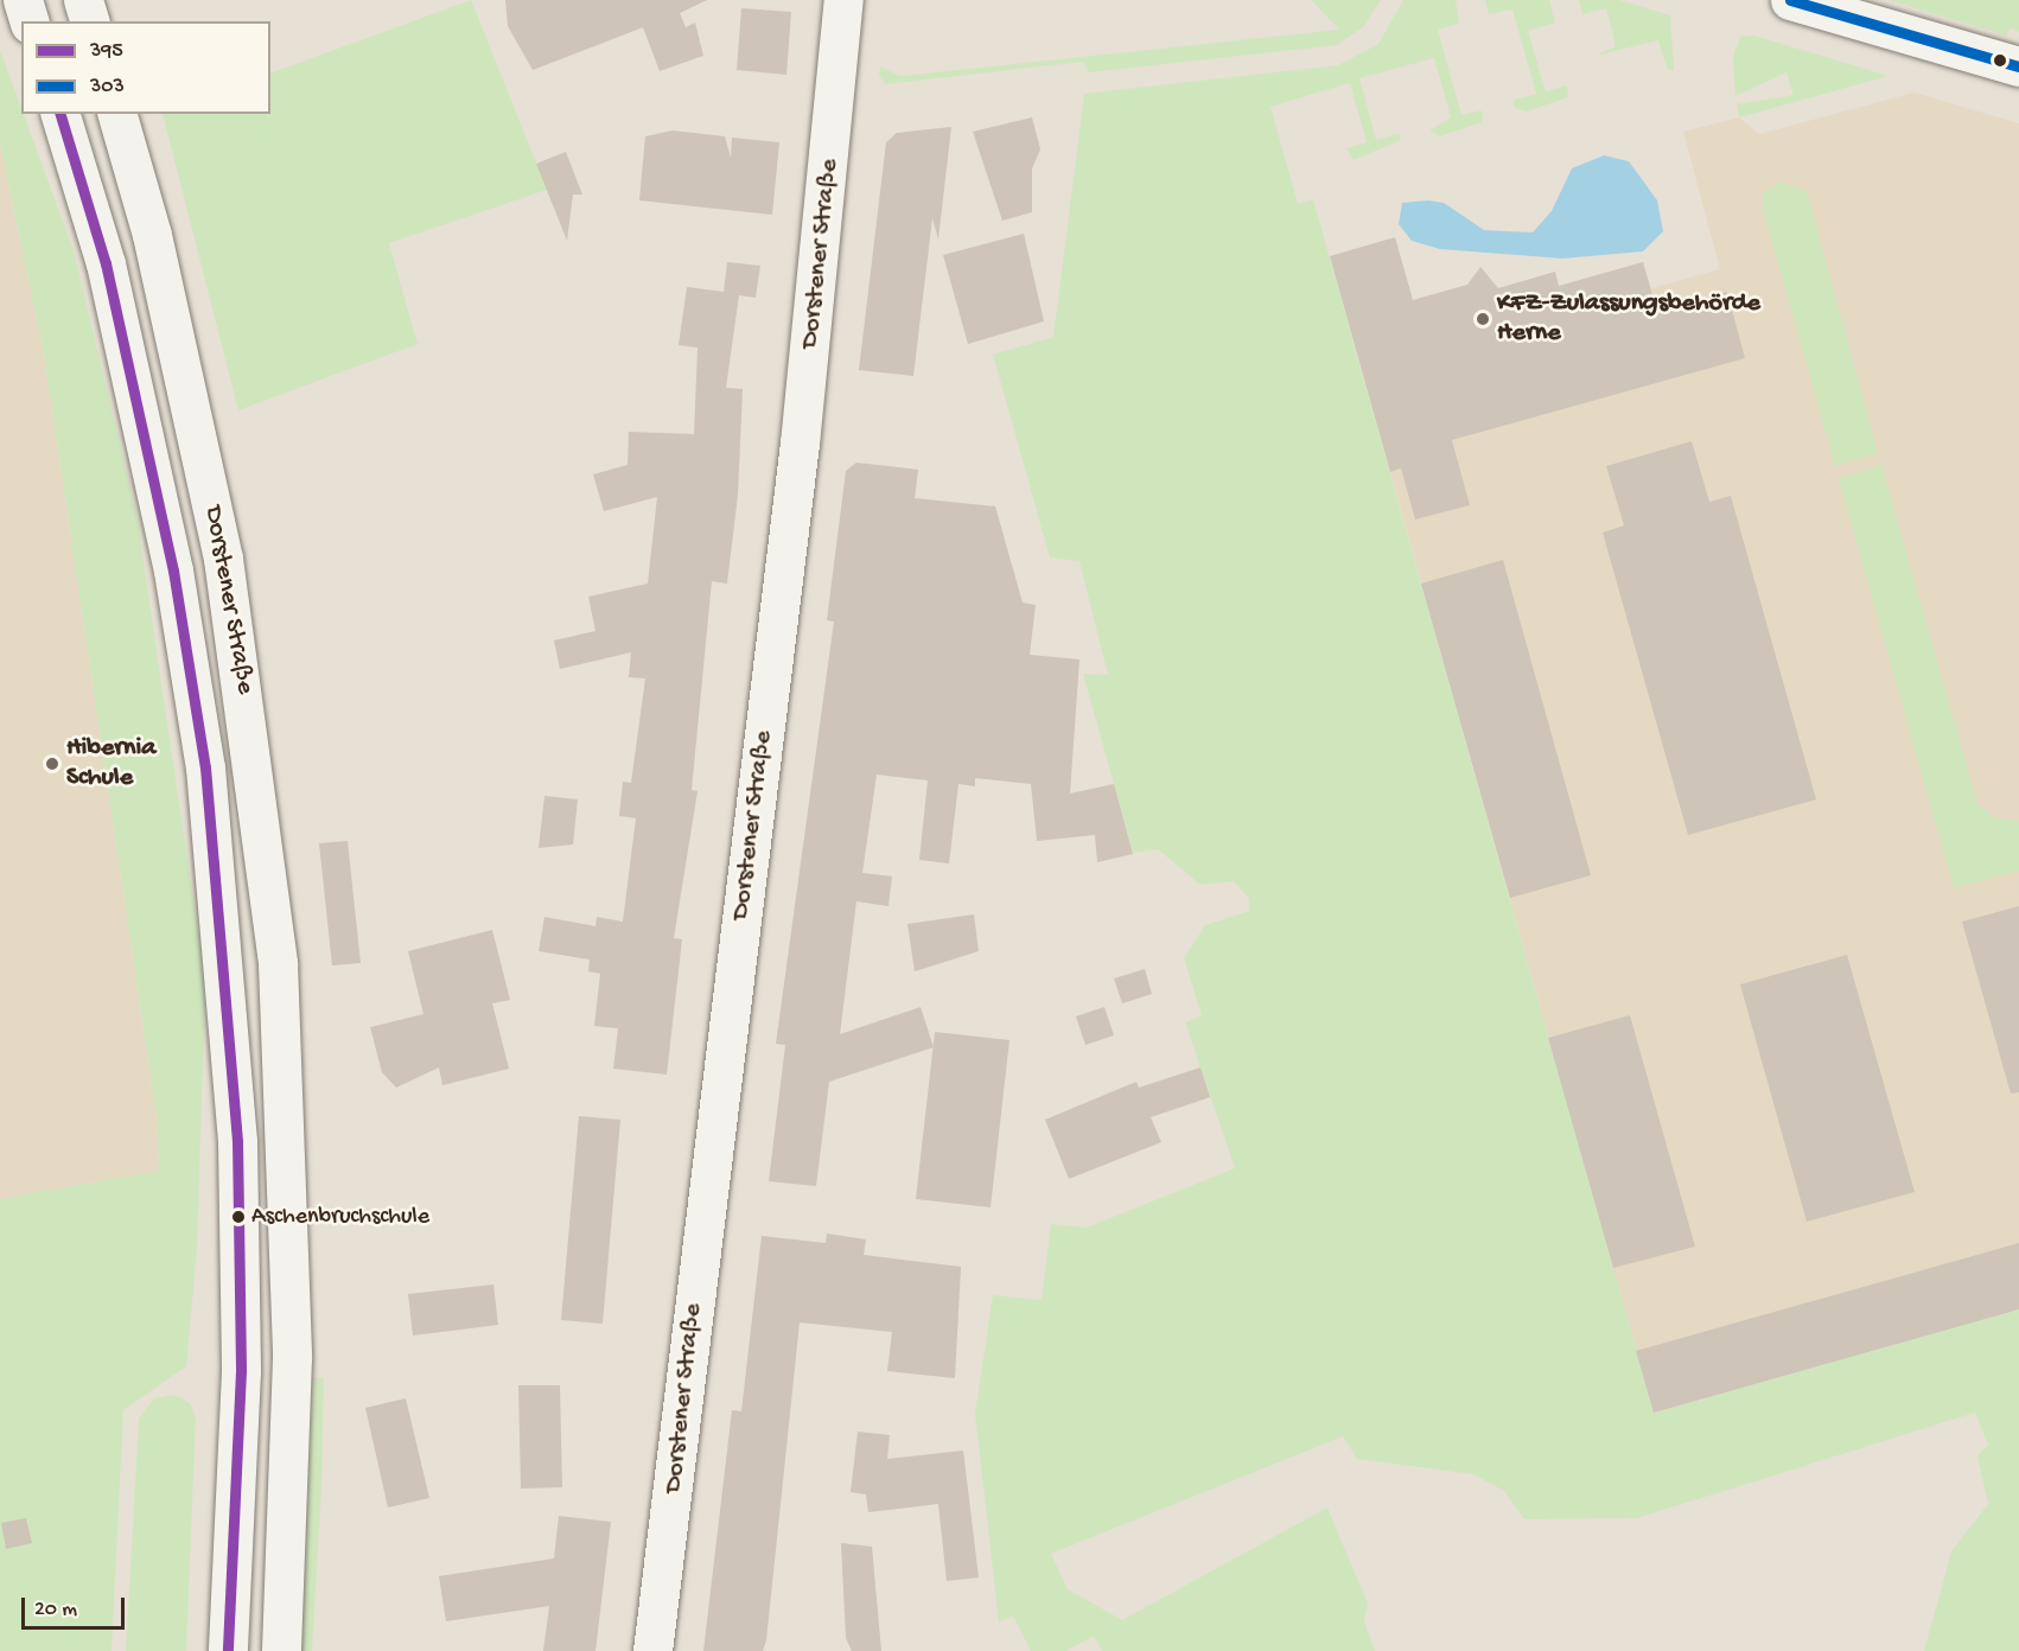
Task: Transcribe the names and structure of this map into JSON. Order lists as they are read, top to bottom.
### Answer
{
  "streets": {
    "main road": ["Dorstener Straße"]
  },
  "places": ["KFZ-Zulassungsbehörde Herne", "Hibernia Schule", "Aschenbruchschule"],
  "lines": ["transit line 303", "transit line 395"],
  "legend": ["395", "303"],
  "scale_bar": "20 m"
}
